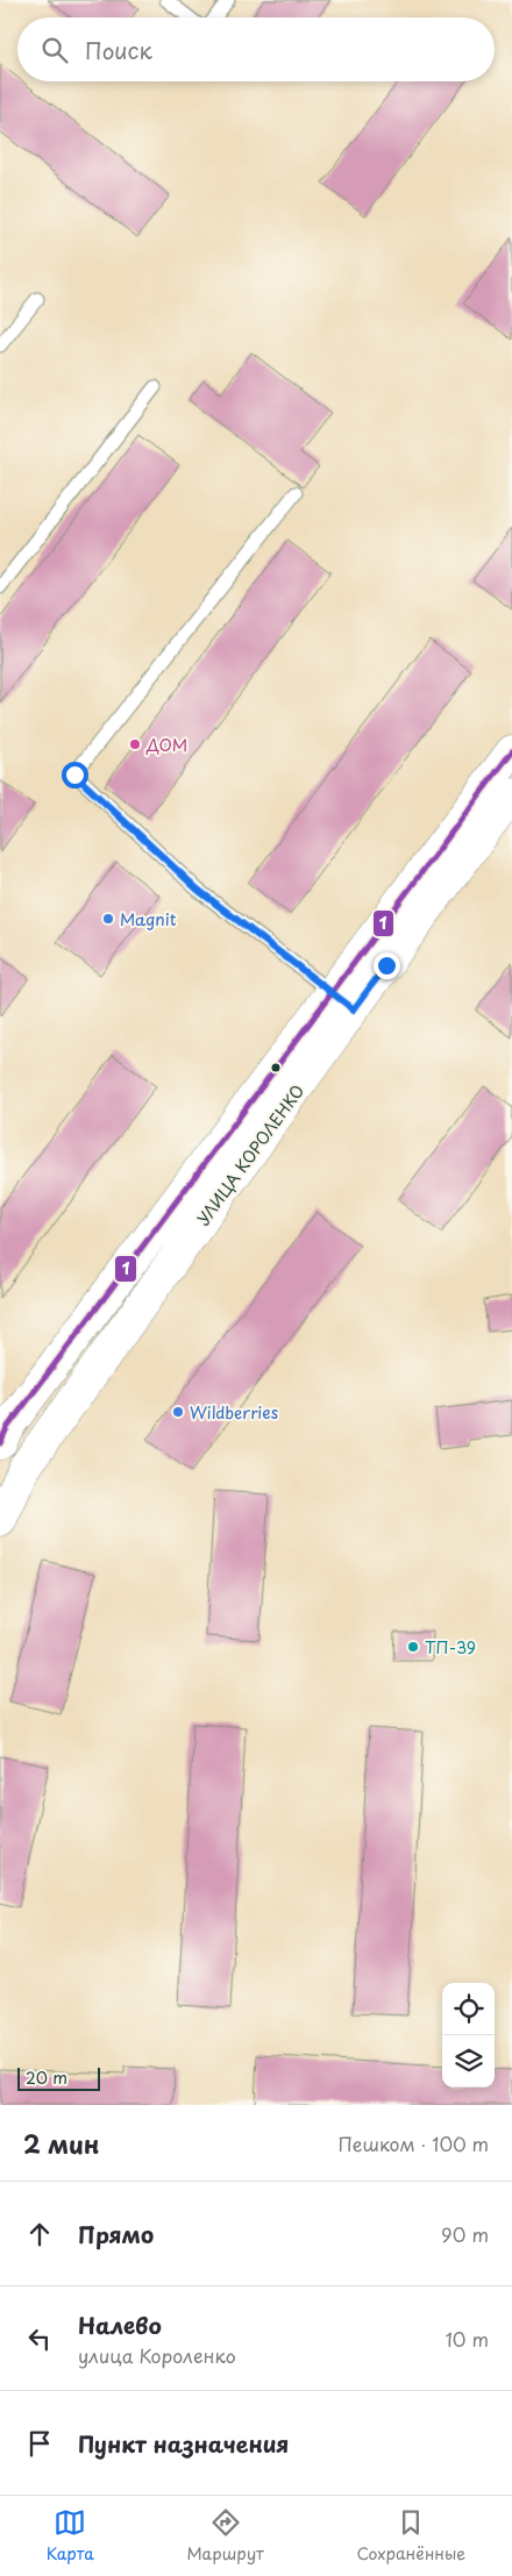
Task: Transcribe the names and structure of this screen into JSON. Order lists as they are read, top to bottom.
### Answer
{
  "streets": {
    "street": ["УЛИЦА КОРОЛЕНКО"]
  },
  "places": [
    "ДОМ",
    "Magnit",
    "Wildberries",
    "ТП-39"
  ],
  "lines": ["transit line 1"],
  "scale_bar": "20 m",
  "page": {
    "search": "Поиск",
    "scale": "20 m",
    "heading": ["2 мин", "Пешком · 100 m"],
    "list": [
      ["Прямо", "90 m"],
      ["Налево", "улица Короленко", "10 m"],
      "Пункт назначения"
    ],
    "nav": ["Карта", "Маршрут", "Сохранённые"]
  }
}
